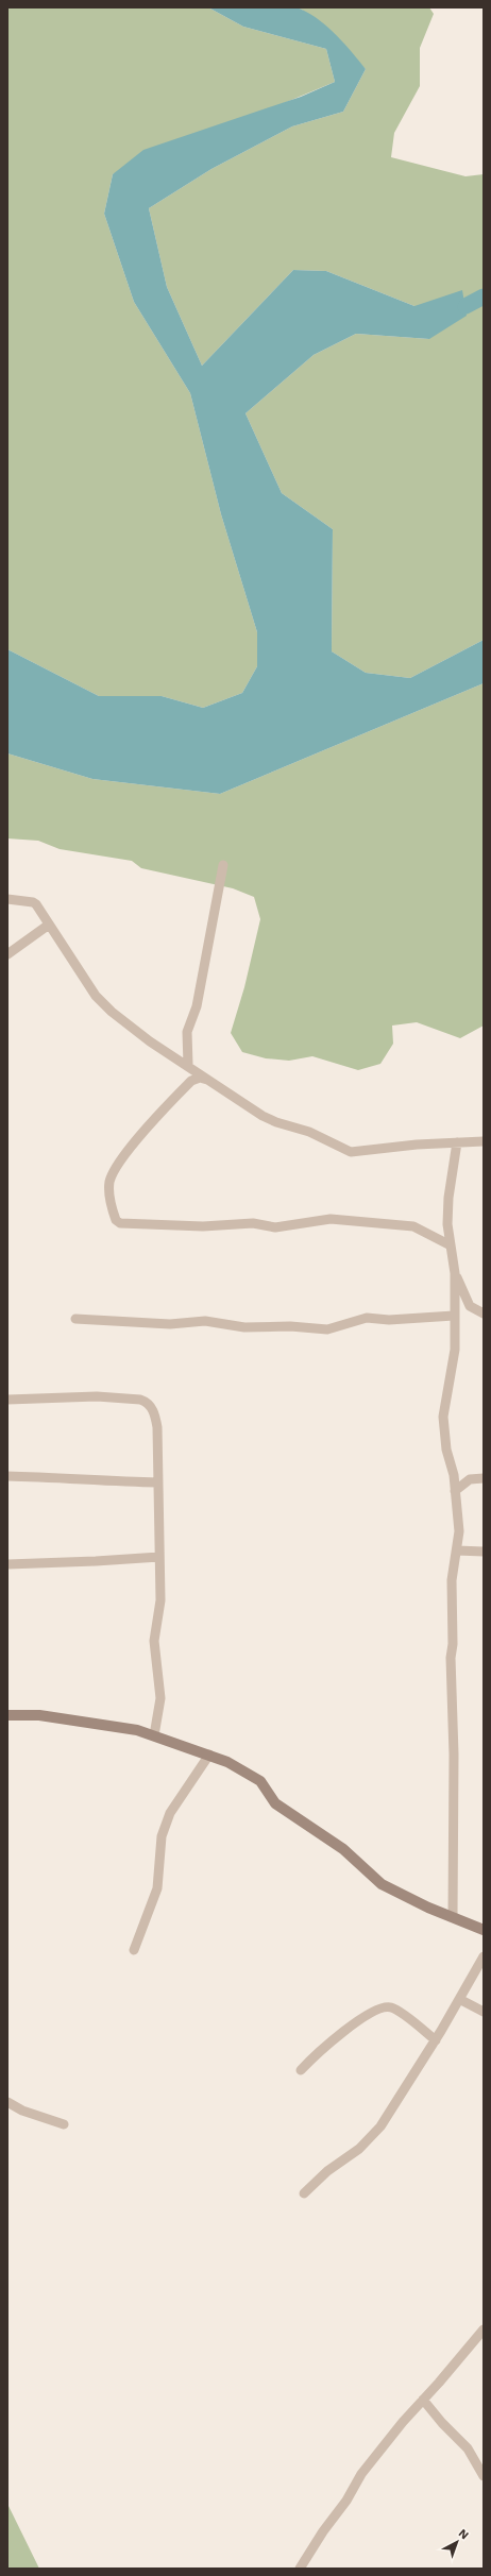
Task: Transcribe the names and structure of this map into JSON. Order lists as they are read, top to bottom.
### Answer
{
  "north": "top right"
}
